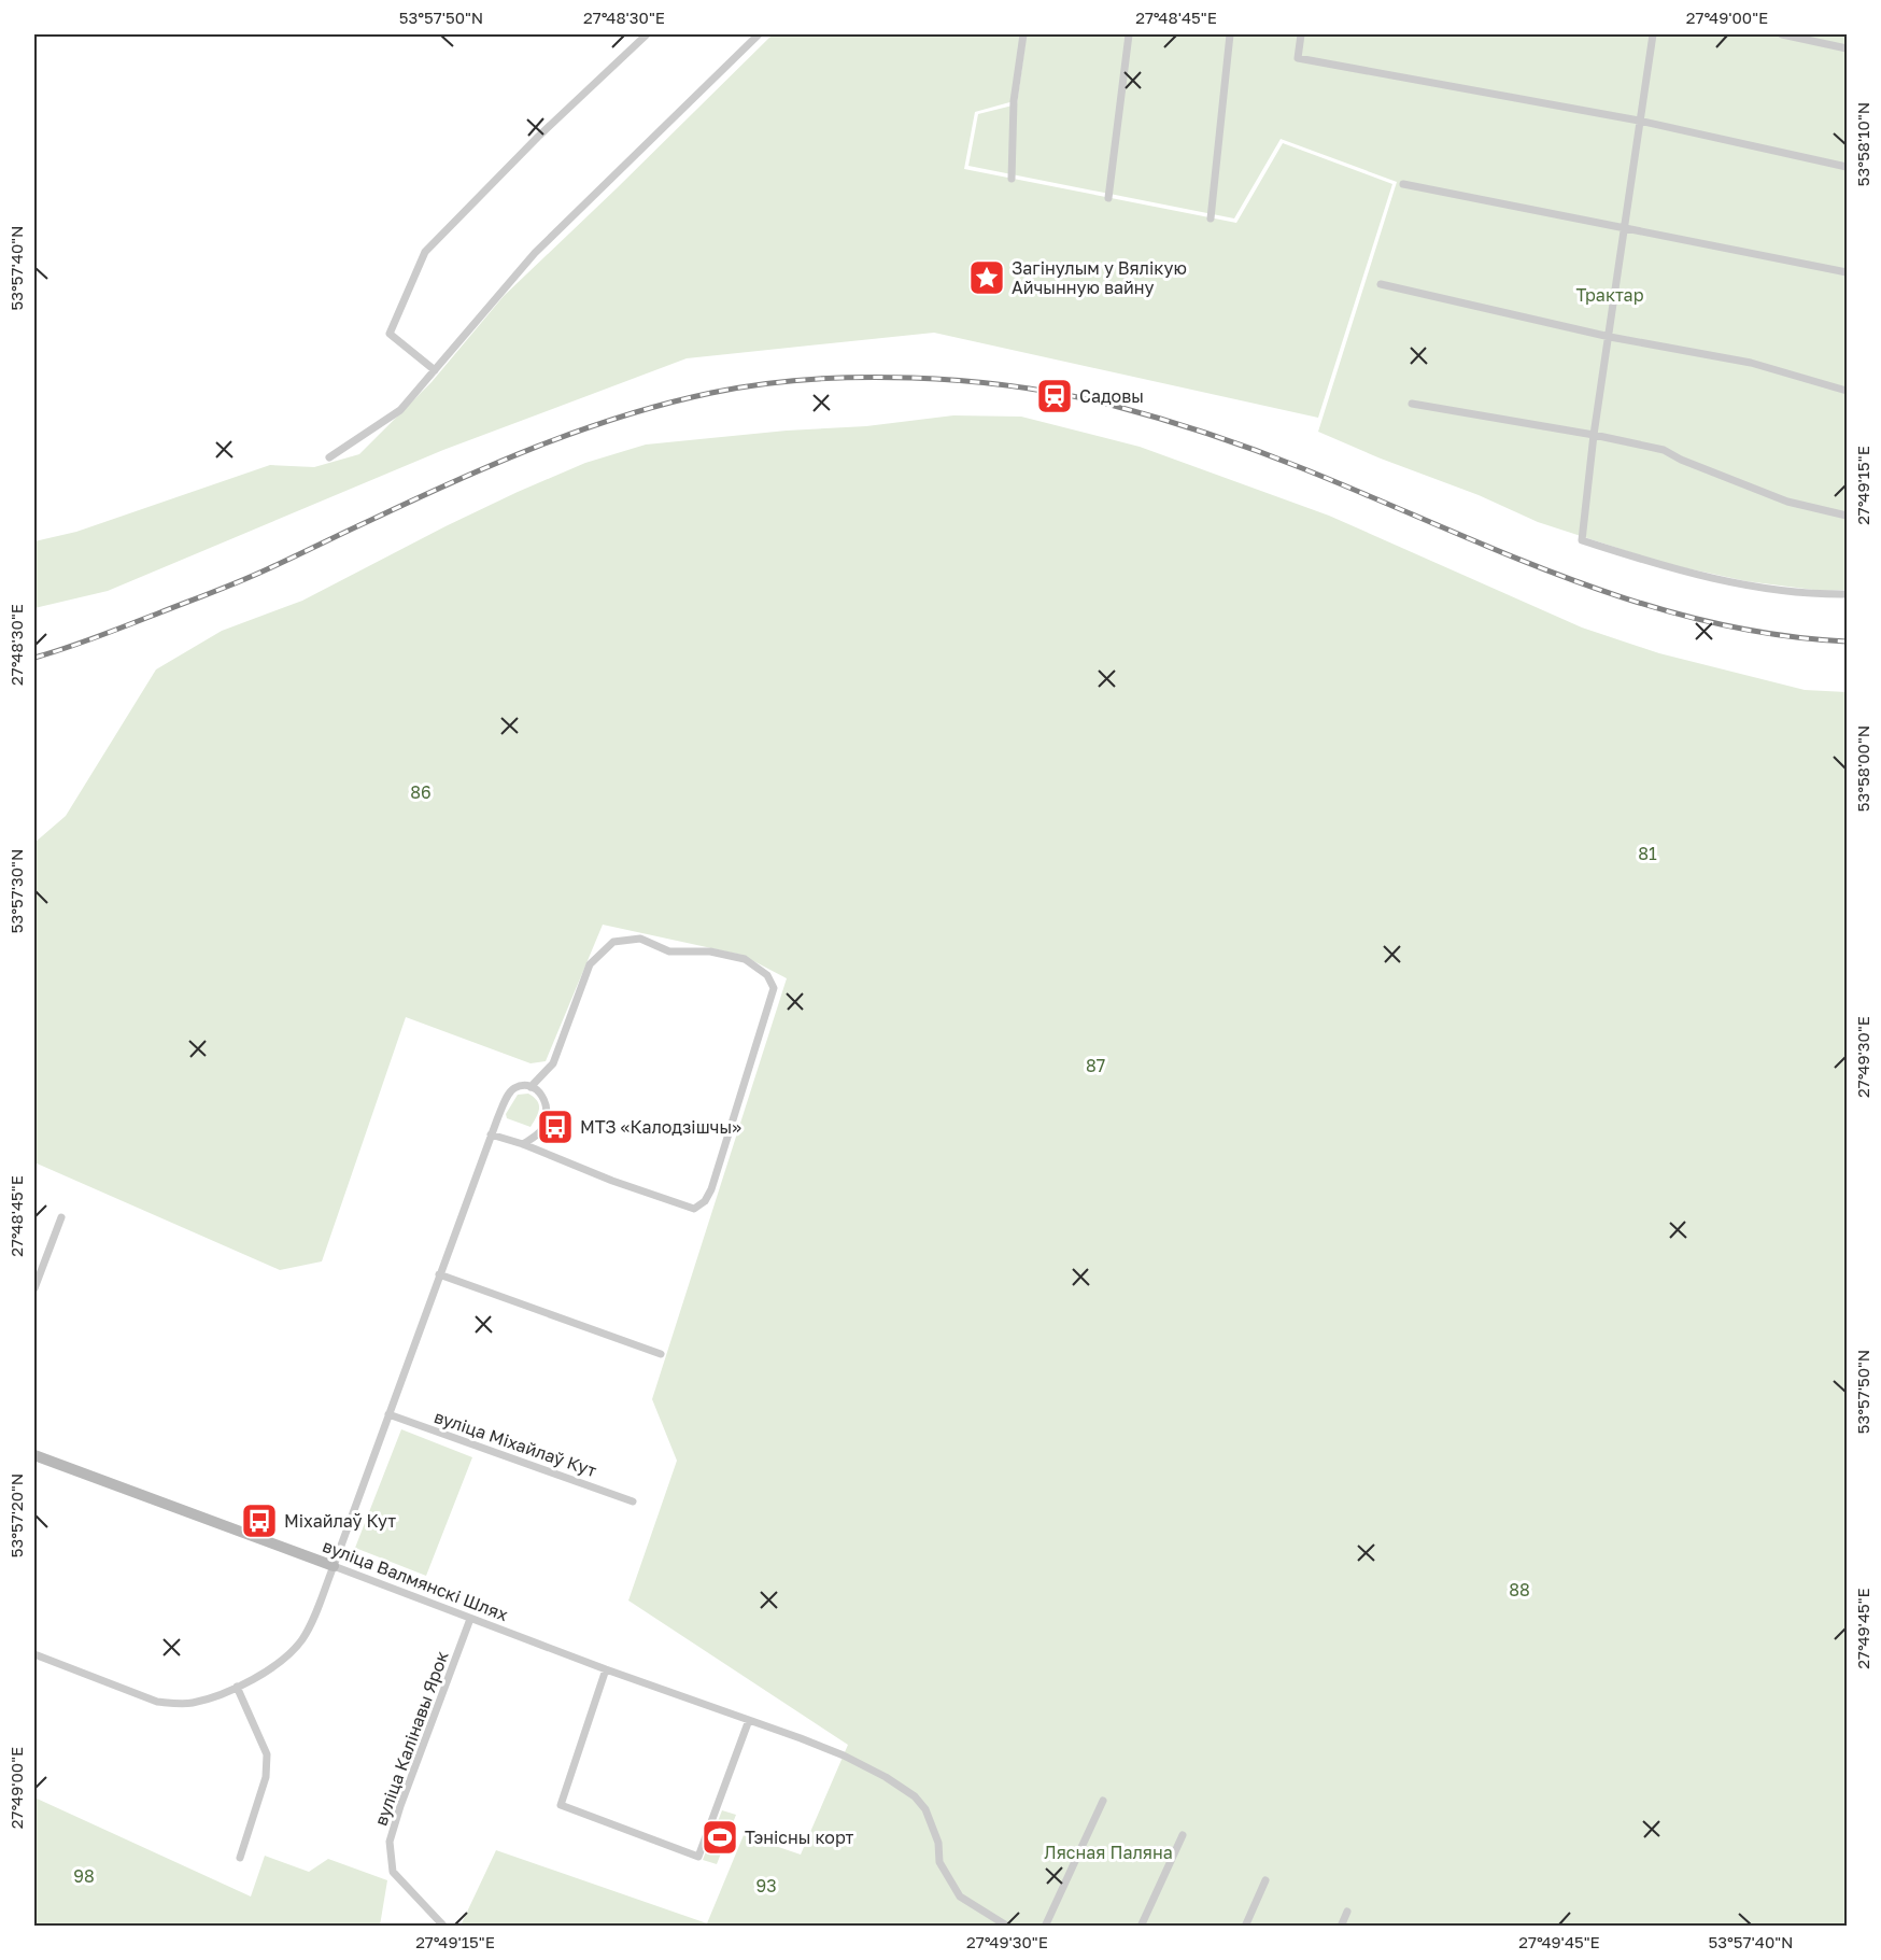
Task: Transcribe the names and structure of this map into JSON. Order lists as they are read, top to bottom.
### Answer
{
  "streets": {
    "street": ["вуліца Міхайлаў Кут", "вуліца Валмянскі Шлях", "вуліца Калінавы Ярок"]
  },
  "crossings": [
    ["вуліца Валмянскі Шлях", "вуліца Калінавы Ярок"]
  ],
  "parks": [
    "Трактар",
    "86",
    "81",
    "87",
    "88",
    "Лясная Паляна",
    "98",
    "93"
  ],
  "places": {
    "place": ["Загінулым у Вялікую Айчынную вайну"],
    "station": ["Садовы"],
    "bus stop": ["МТЗ «Калодзішчы»", "Міхайлаў Кут"],
    "sports": ["Тэнісны корт"]
  },
  "coordinates": [
    "53°57'50\"N",
    "27°48'30\"E",
    "27°48'45\"E",
    "27°49'00\"E",
    "53°58'10\"N",
    "53°57'40\"N",
    "27°49'15\"E",
    "53°58'00\"N",
    "53°57'30\"N",
    "27°49'30\"E",
    "53°57'20\"N",
    "27°49'45\"E"
  ]
}
